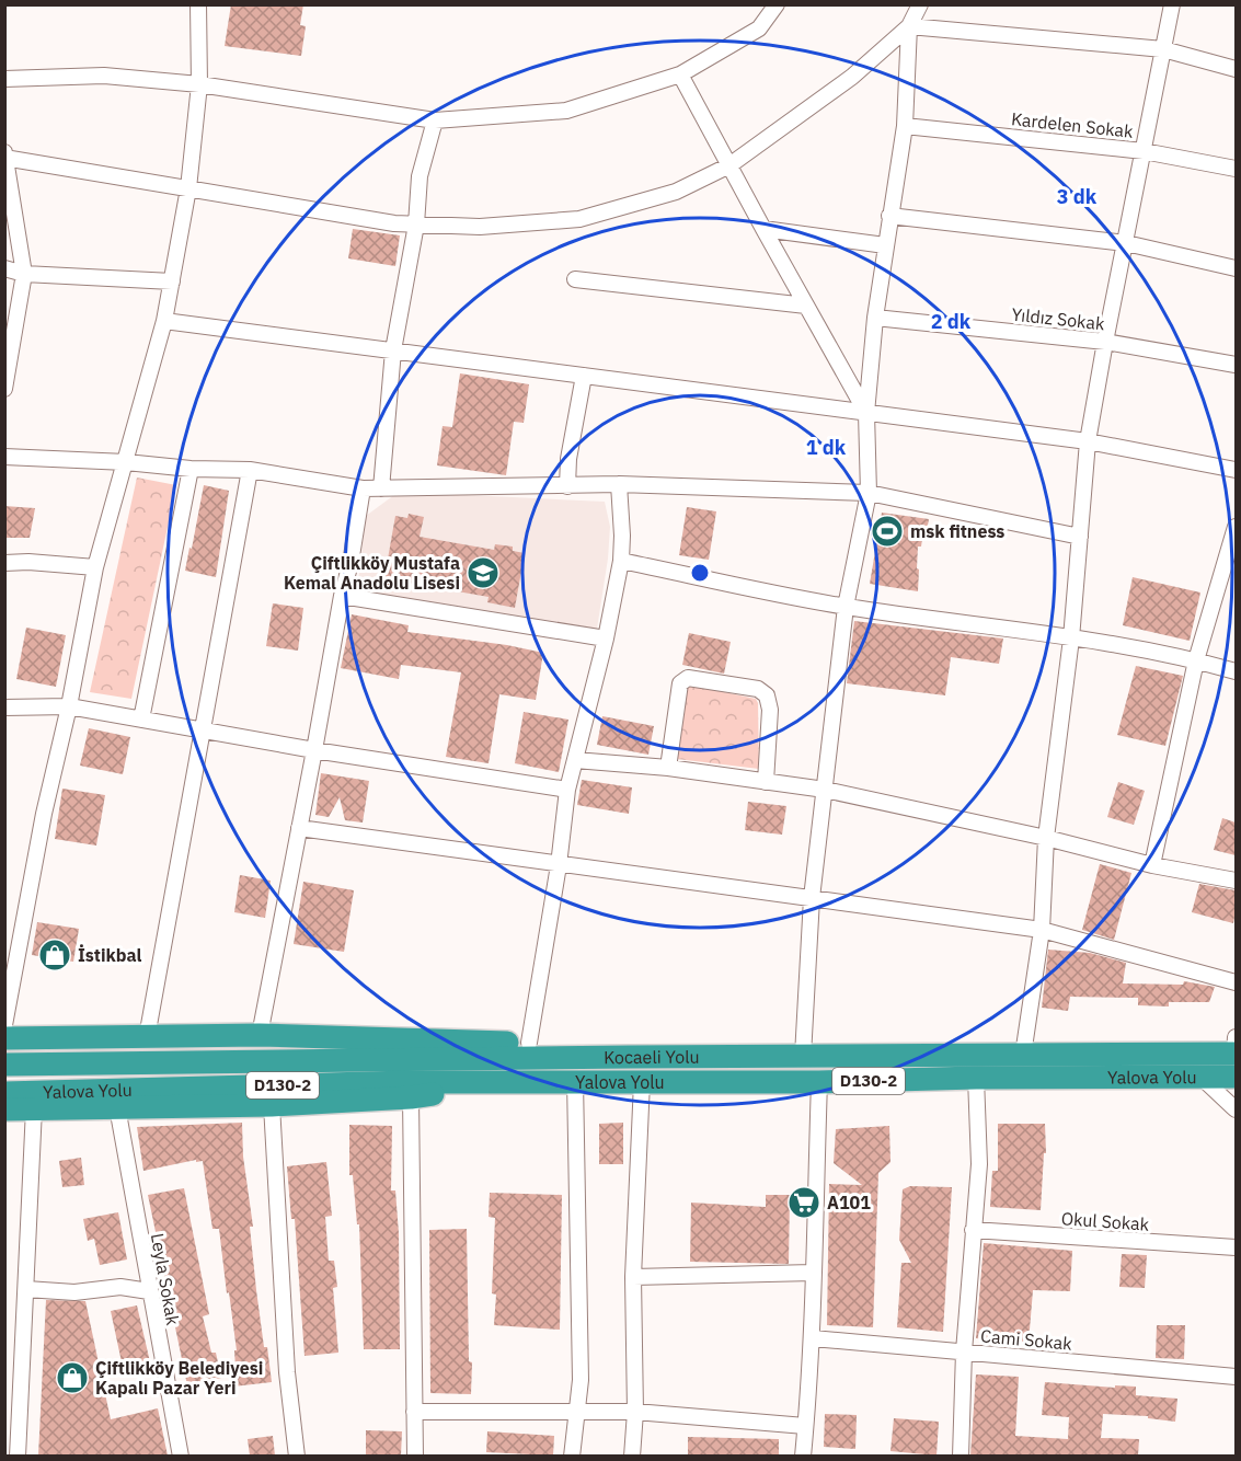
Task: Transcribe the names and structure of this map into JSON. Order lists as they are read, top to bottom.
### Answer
{
  "streets": {
    "highway": ["Kocaeli̇ Yolu", "Yalova Yolu", "D130-2"],
    "street": [
      "Kardelen Sokak",
      "Yıldız Sokak",
      "Okul Sokak",
      "Leyla Sokak",
      "Cami Sokak"
    ]
  },
  "places": {
    "sports": ["msk fitness"],
    "school or university": ["Çiftlikköy Mustafa Kemal Anadolu Lisesi"],
    "shop": ["İstikbal", "Çiftlikköy Belediyesi Kapalı Pazar Yeri"],
    "supermarket": ["A101"]
  },
  "rings": ["3 dk", "2 dk", "1 dk"]
}
